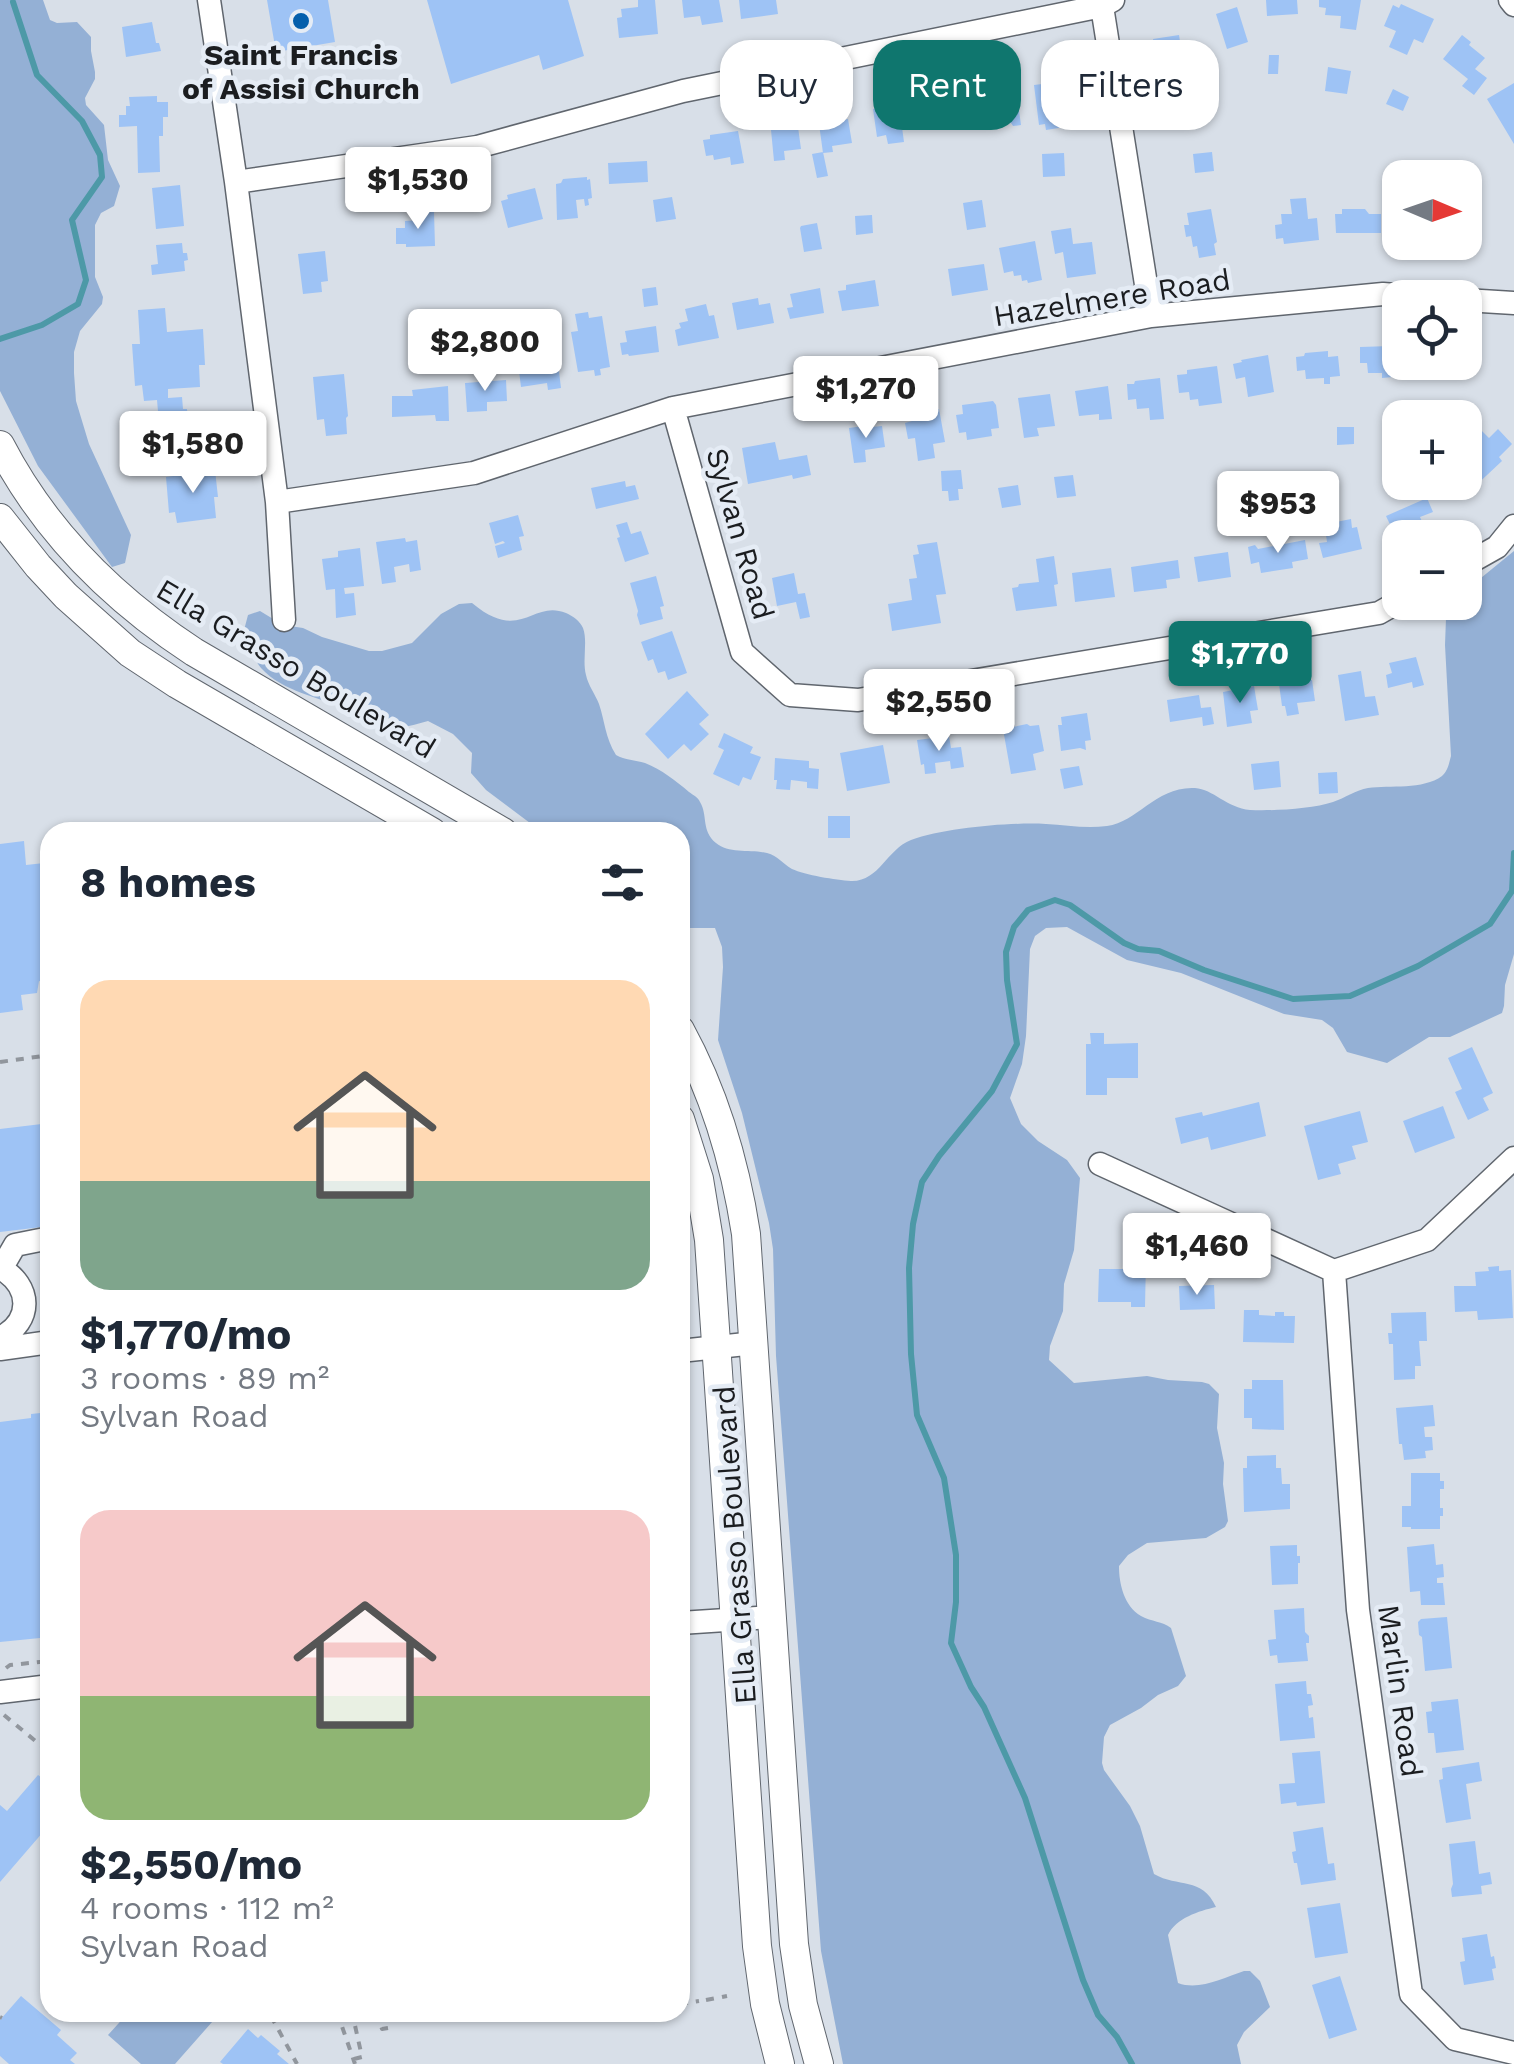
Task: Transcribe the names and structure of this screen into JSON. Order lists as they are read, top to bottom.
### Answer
{
  "streets": {
    "main road": ["Ella Grasso Boulevard"],
    "street": ["Hazelmere Road", "Sylvan Road", "Marlin Road"]
  },
  "crossings": [
    ["Hazelmere Road", "Sylvan Road"]
  ],
  "places": ["Saint Francis of Assisi Church"],
  "north": "right",
  "page": {
    "chip": ["Buy", "Rent", "Filters"],
    "price": [
      "$1,530",
      "$2,800",
      "$1,270",
      "$1,580",
      "$953",
      "$1,770",
      "$2,550",
      "$1,460"
    ],
    "map_buttons": ["+", "−"],
    "heading": "8 homes",
    "list": [
      {
        "name": "$1,770/mo",
        "note": "3 rooms · 89 m² · Sylvan Road"
      },
      {
        "name": "$2,550/mo",
        "note": "4 rooms · 112 m² · Sylvan Road"
      }
    ]
  }
}
